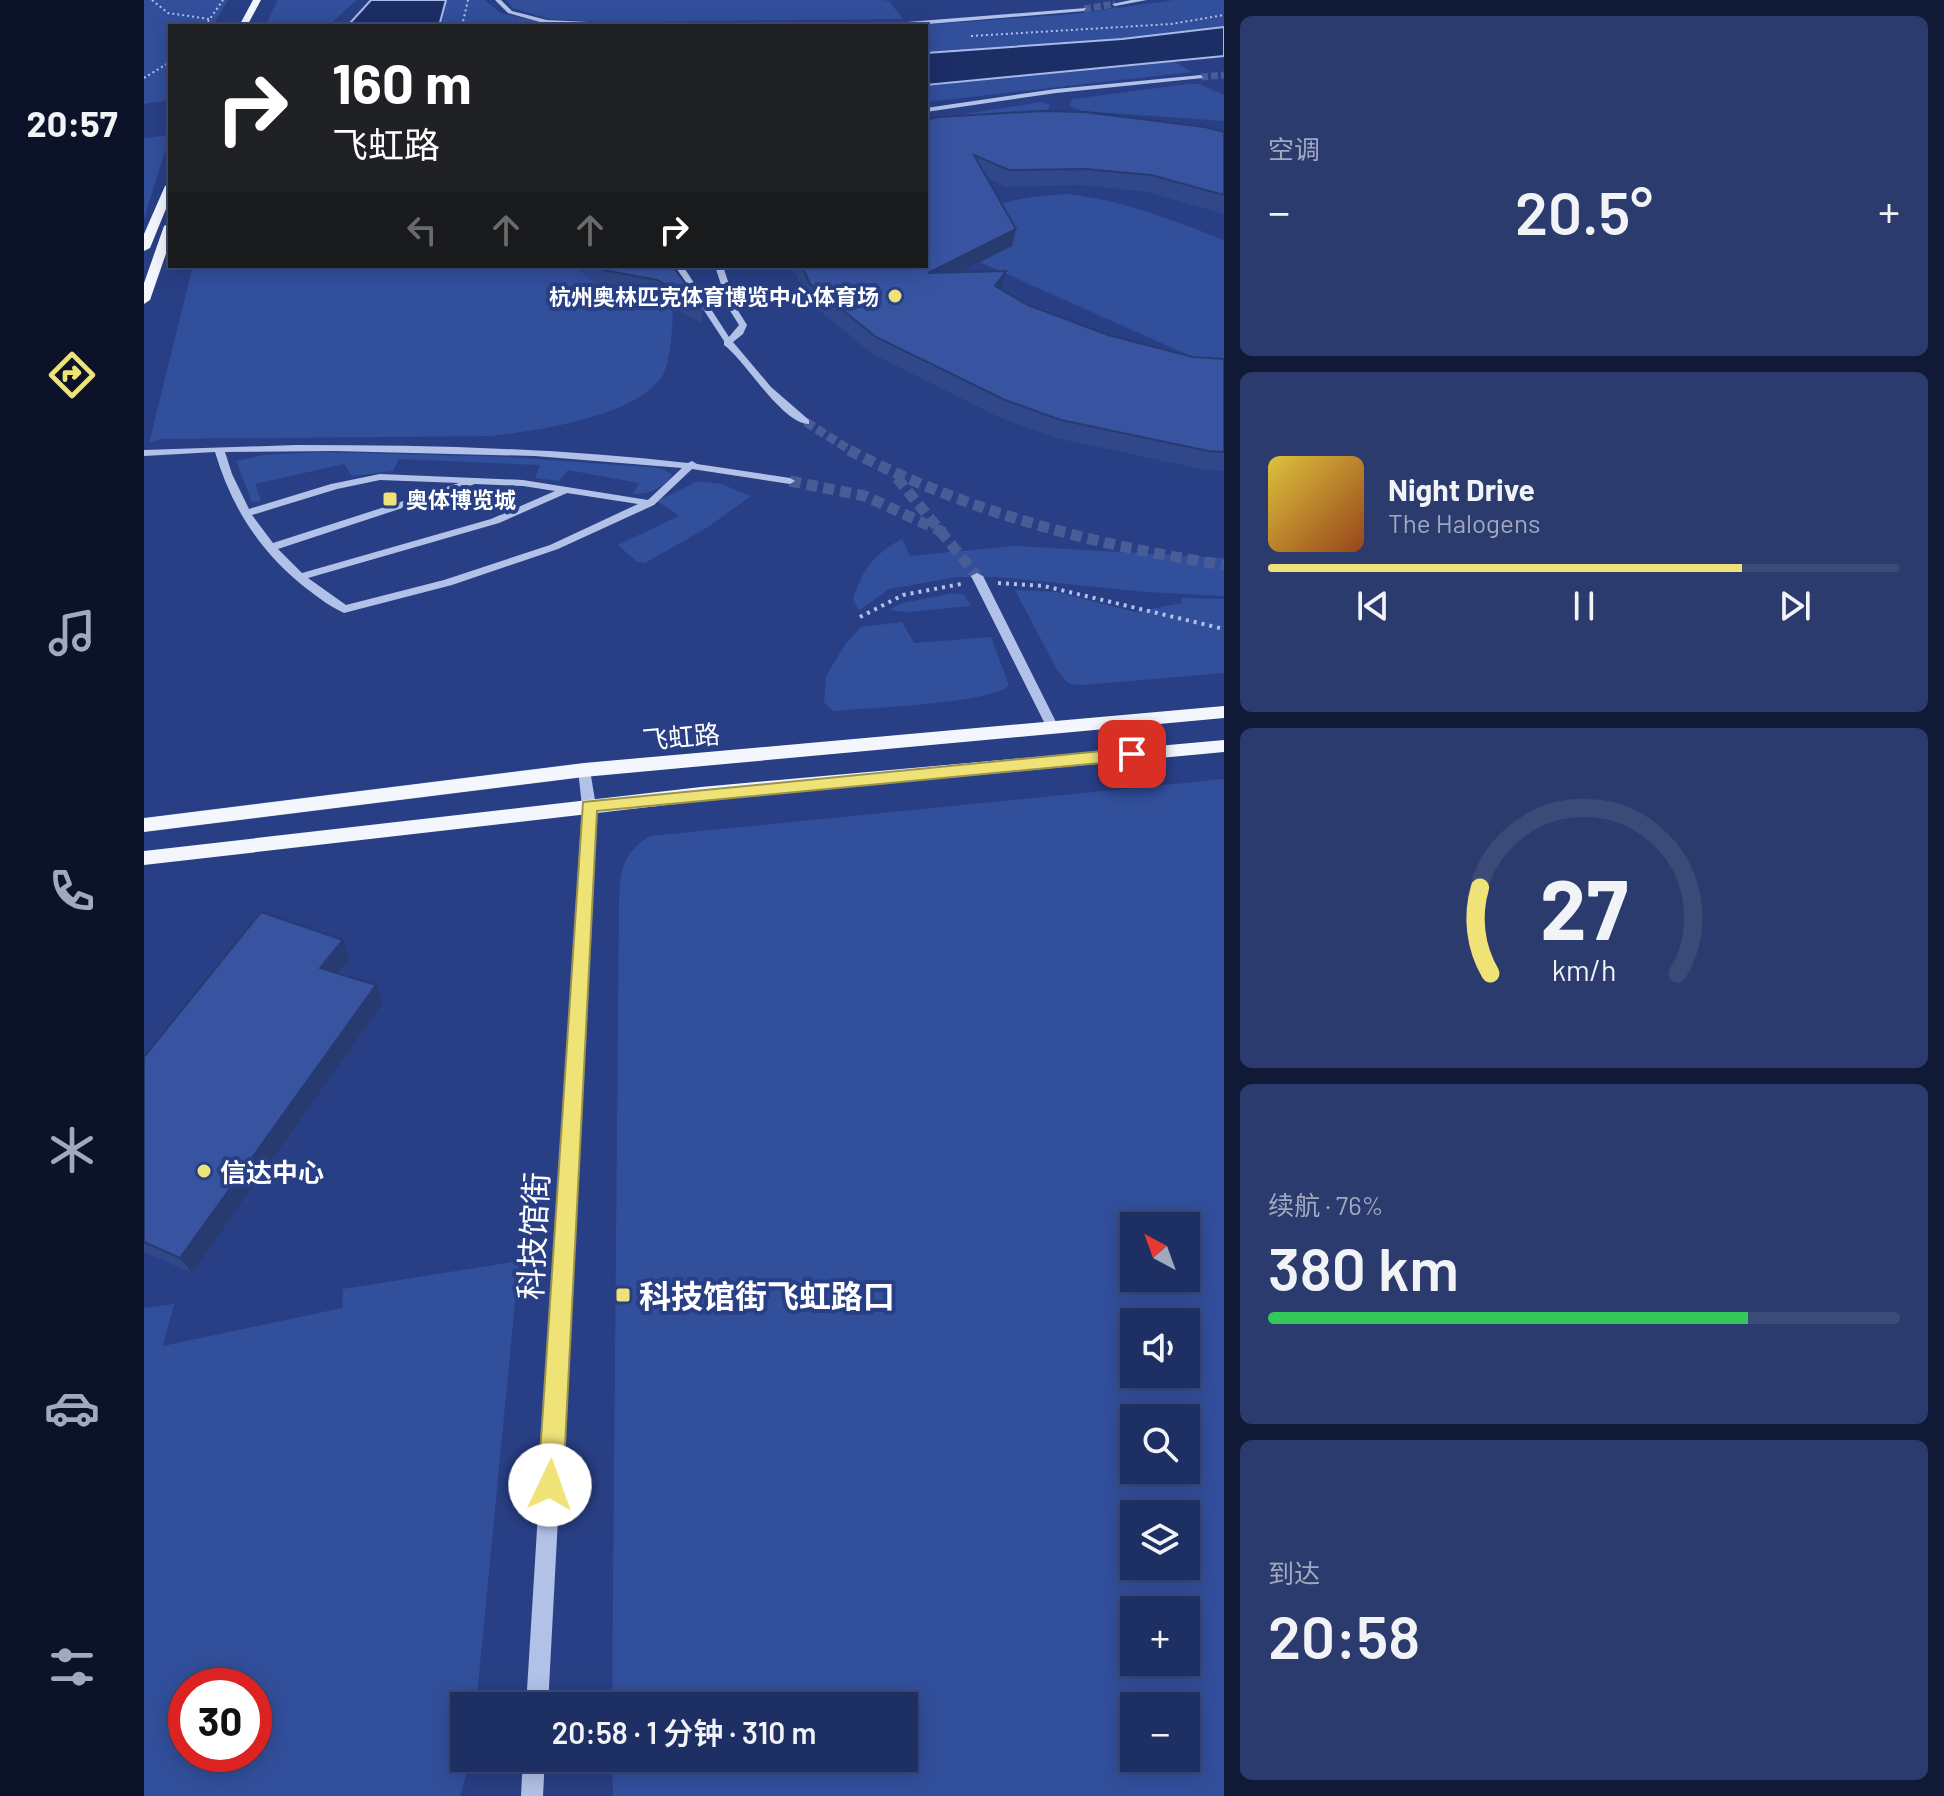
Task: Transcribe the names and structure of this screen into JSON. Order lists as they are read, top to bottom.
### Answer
{
  "streets": {
    "main road": ["飞虹路"],
    "street": ["科技馆街"]
  },
  "crossings": [
    ["飞虹路", "科技馆街"]
  ],
  "places": {
    "other": ["杭州奥林匹克体育博览中心体育场", "信达中心"],
    "transit": ["奥体博览城", "科技馆街飞虹路口"]
  },
  "north": "top left",
  "page": {
    "tabs": "20:57",
    "tile": [
      "空调",
      ["续航 · 76%", "380 km"],
      ["到达", "20:58"]
    ],
    "turn": ["160 m", "飞虹路"],
    "heat": ["−", "20.5°", "+"],
    "song": ["Night Drive", "The Halogens"],
    "map_buttons": ["+", "−"],
    "limit": "30",
    "trip": "20:58 · 1 分钟 · 310 m",
    "gauge": ["27", "km/h"]
  }
}
